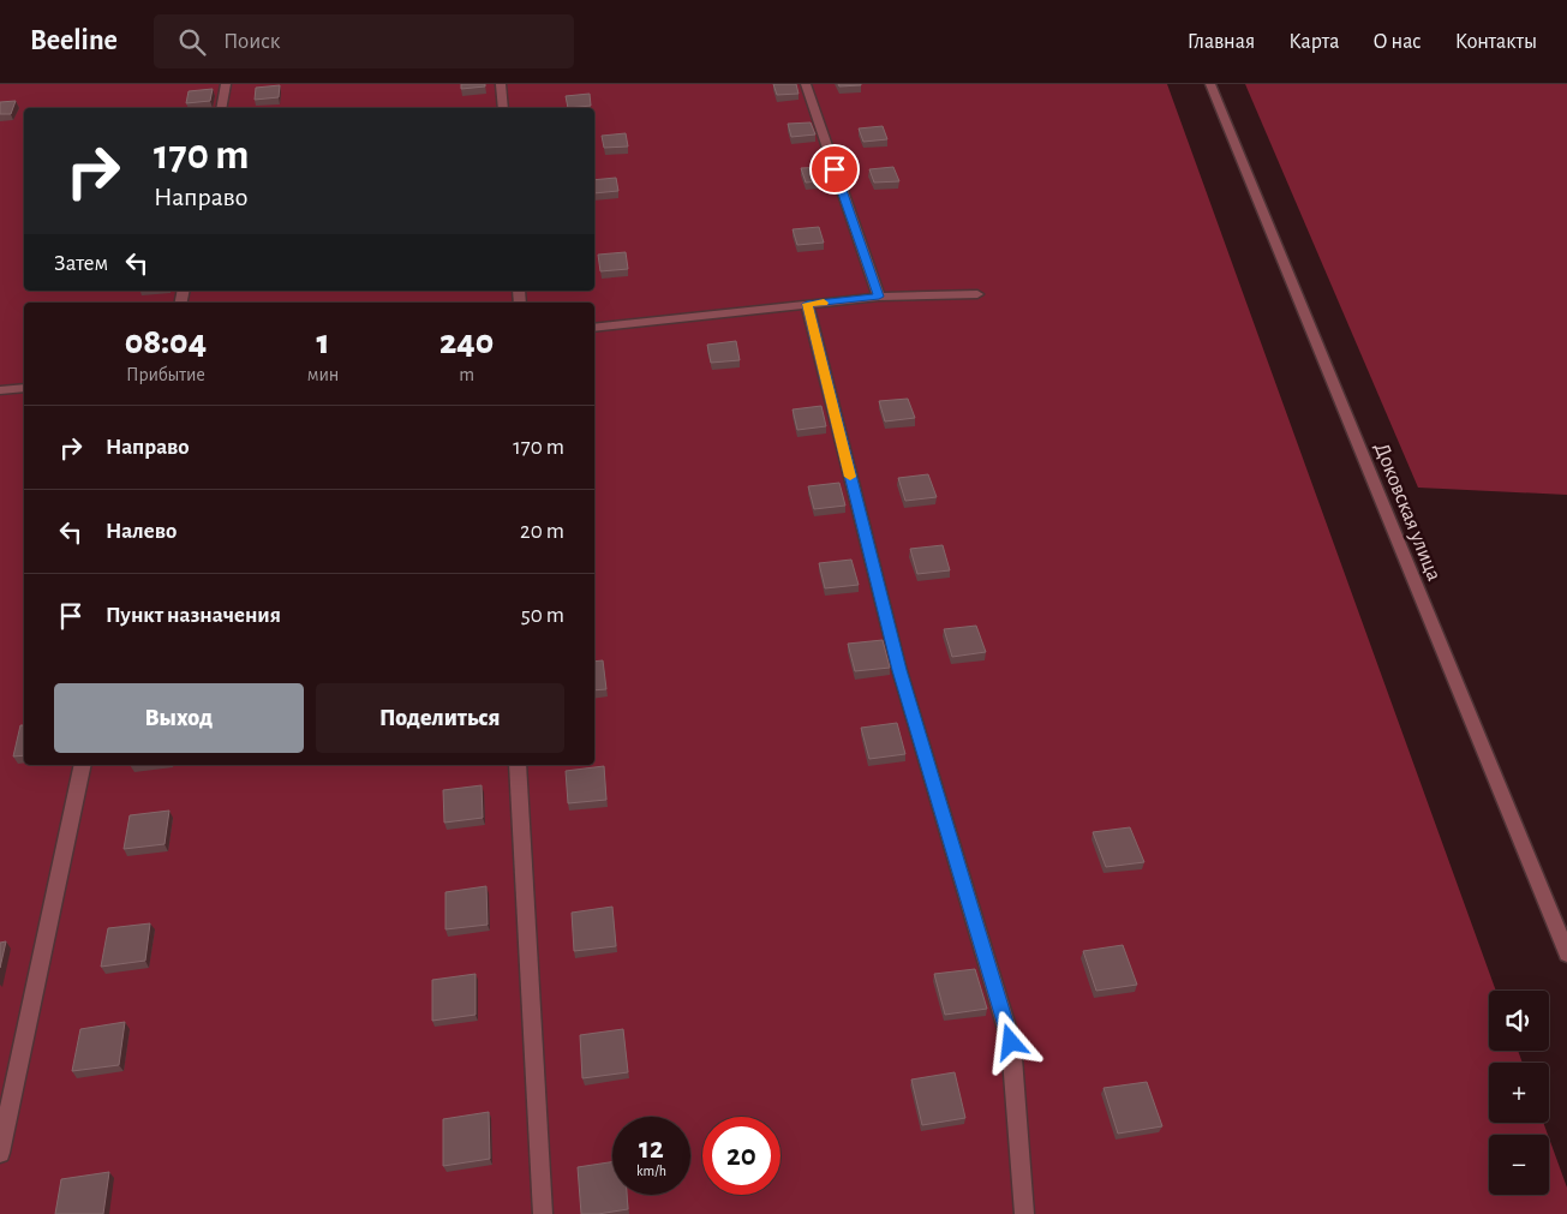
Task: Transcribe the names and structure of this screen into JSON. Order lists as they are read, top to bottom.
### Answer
{
  "streets": {
    "street": ["Доковская улица"]
  },
  "page": {
    "header": "Beeline",
    "search": "Поиск",
    "nav": [
      "Главная",
      "Карта",
      "О нас",
      "Контакты"
    ],
    "turn": ["170 m", "Направо"],
    "then": "Затем",
    "eta": [
      "08:04",
      "Прибытие",
      "1",
      "мин",
      "240",
      "m"
    ],
    "list": [
      {
        "name": "Направо",
        "value": "170 m"
      },
      {
        "name": "Налево",
        "value": "20 m"
      },
      {
        "name": "Пункт назначения",
        "value": "50 m"
      }
    ],
    "buttons": ["Выход", "Поделиться"],
    "map_buttons": ["+", "−"],
    "speed": "12 km/h",
    "limit": "20"
  }
}
